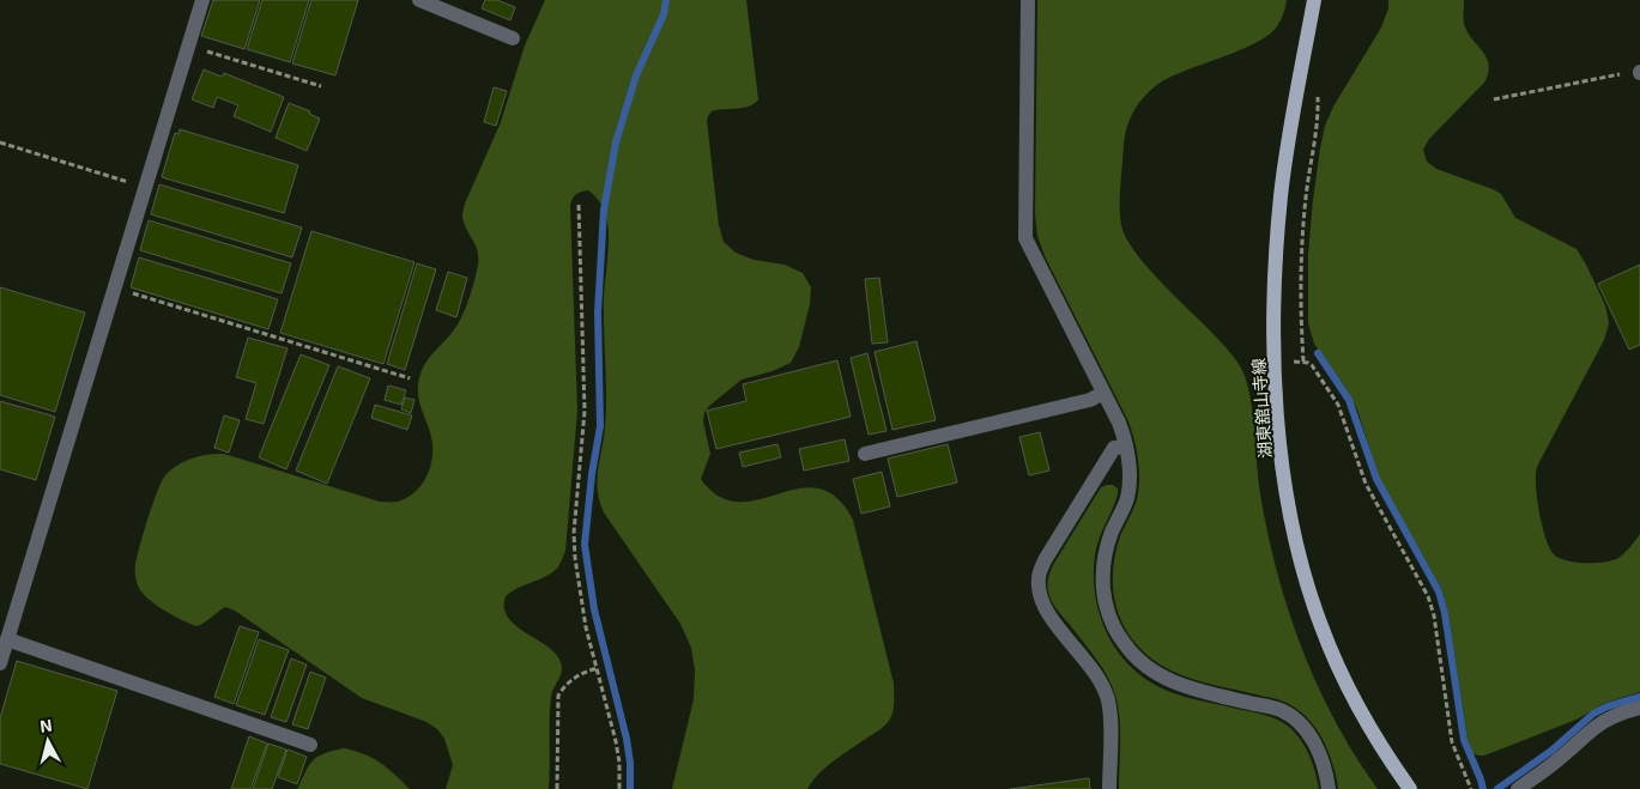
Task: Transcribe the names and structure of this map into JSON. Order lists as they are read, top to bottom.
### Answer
{
  "streets": {
    "main road": ["湖東舘山寺線"]
  },
  "north": "top"
}
